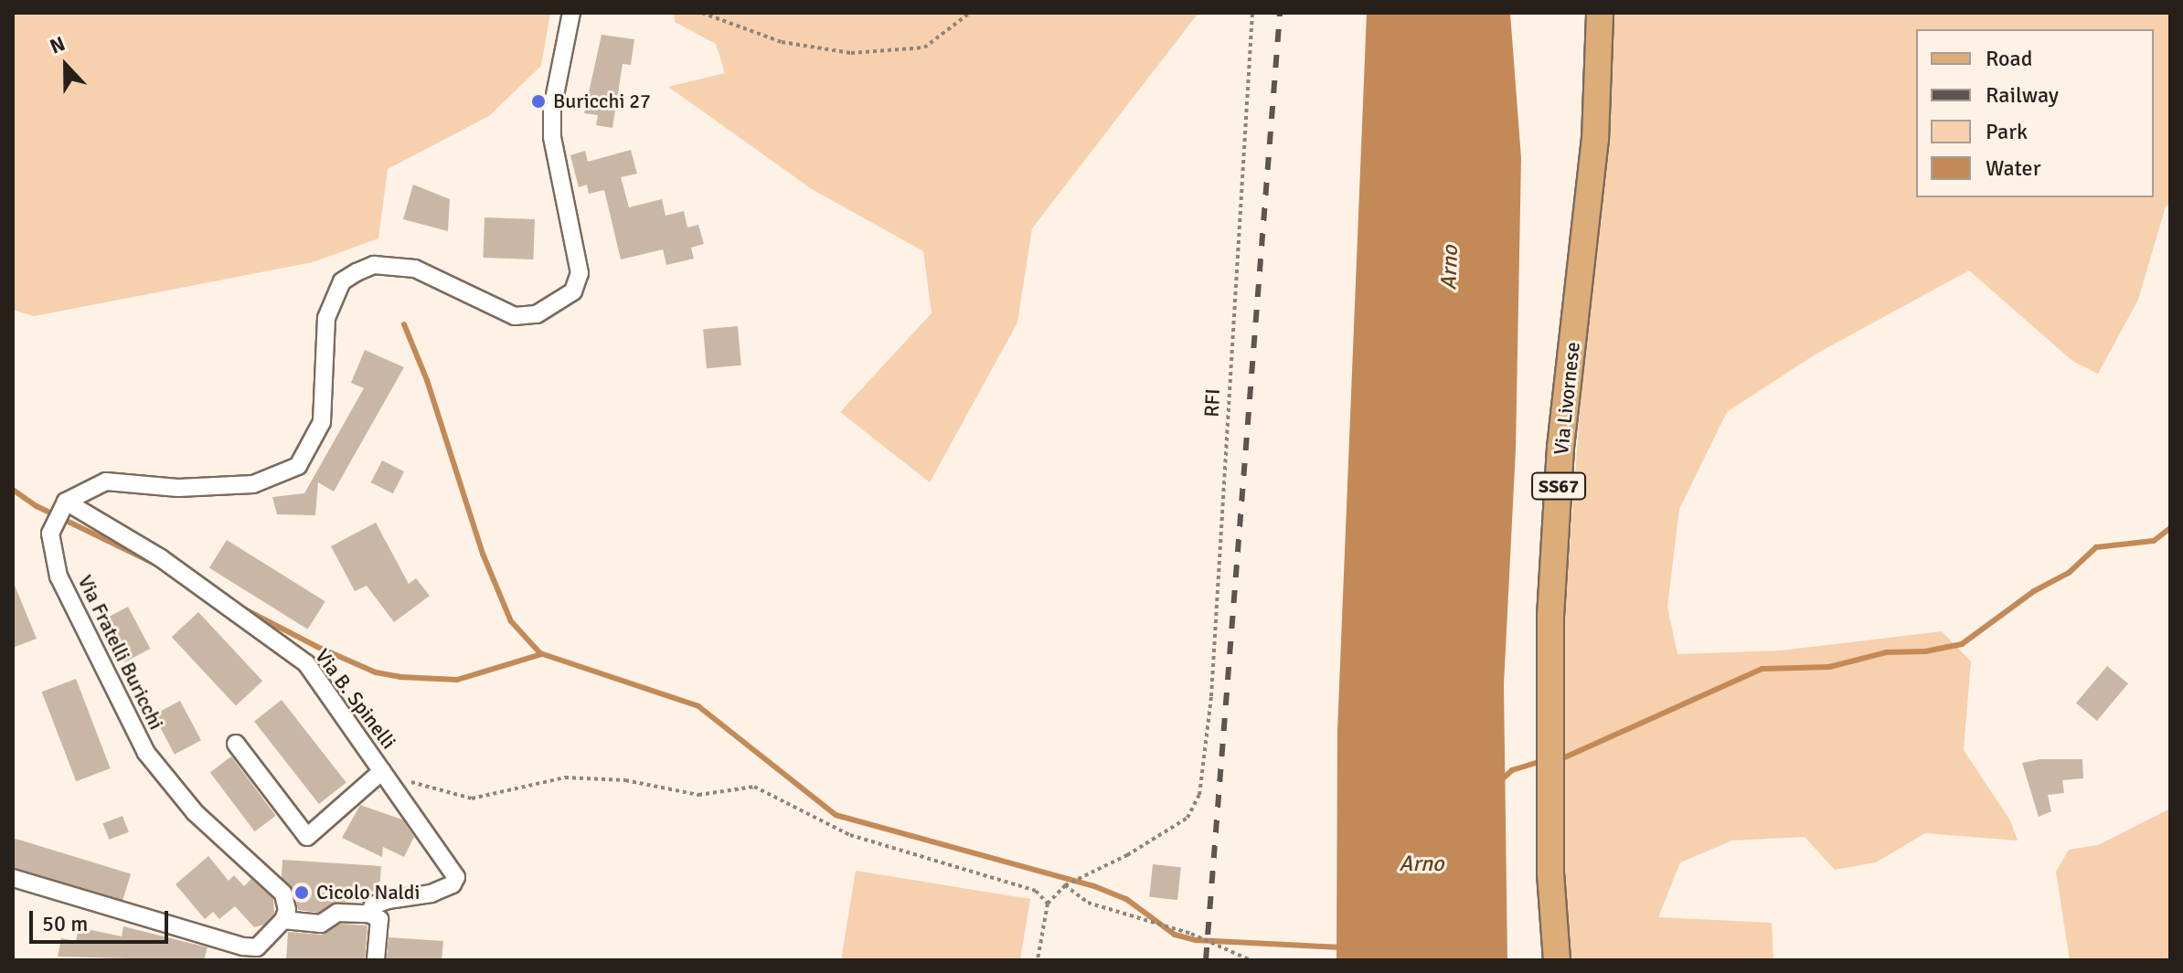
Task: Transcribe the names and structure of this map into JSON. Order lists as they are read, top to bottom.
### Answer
{
  "streets": {
    "main road": ["Via Livornese", "SS67"],
    "street": ["Via Fratelli Buricchi", "Via B. Spinelli"],
    "path": ["RFI"]
  },
  "crossings": [
    ["Via Fratelli Buricchi", "Via B. Spinelli"]
  ],
  "water": ["Arno"],
  "places": ["Buricchi 27", "Cicolo Naldi"],
  "legend": [
    "Road",
    "Railway",
    "Park",
    "Water"
  ],
  "scale_bar": "50 m",
  "north": "top"
}
